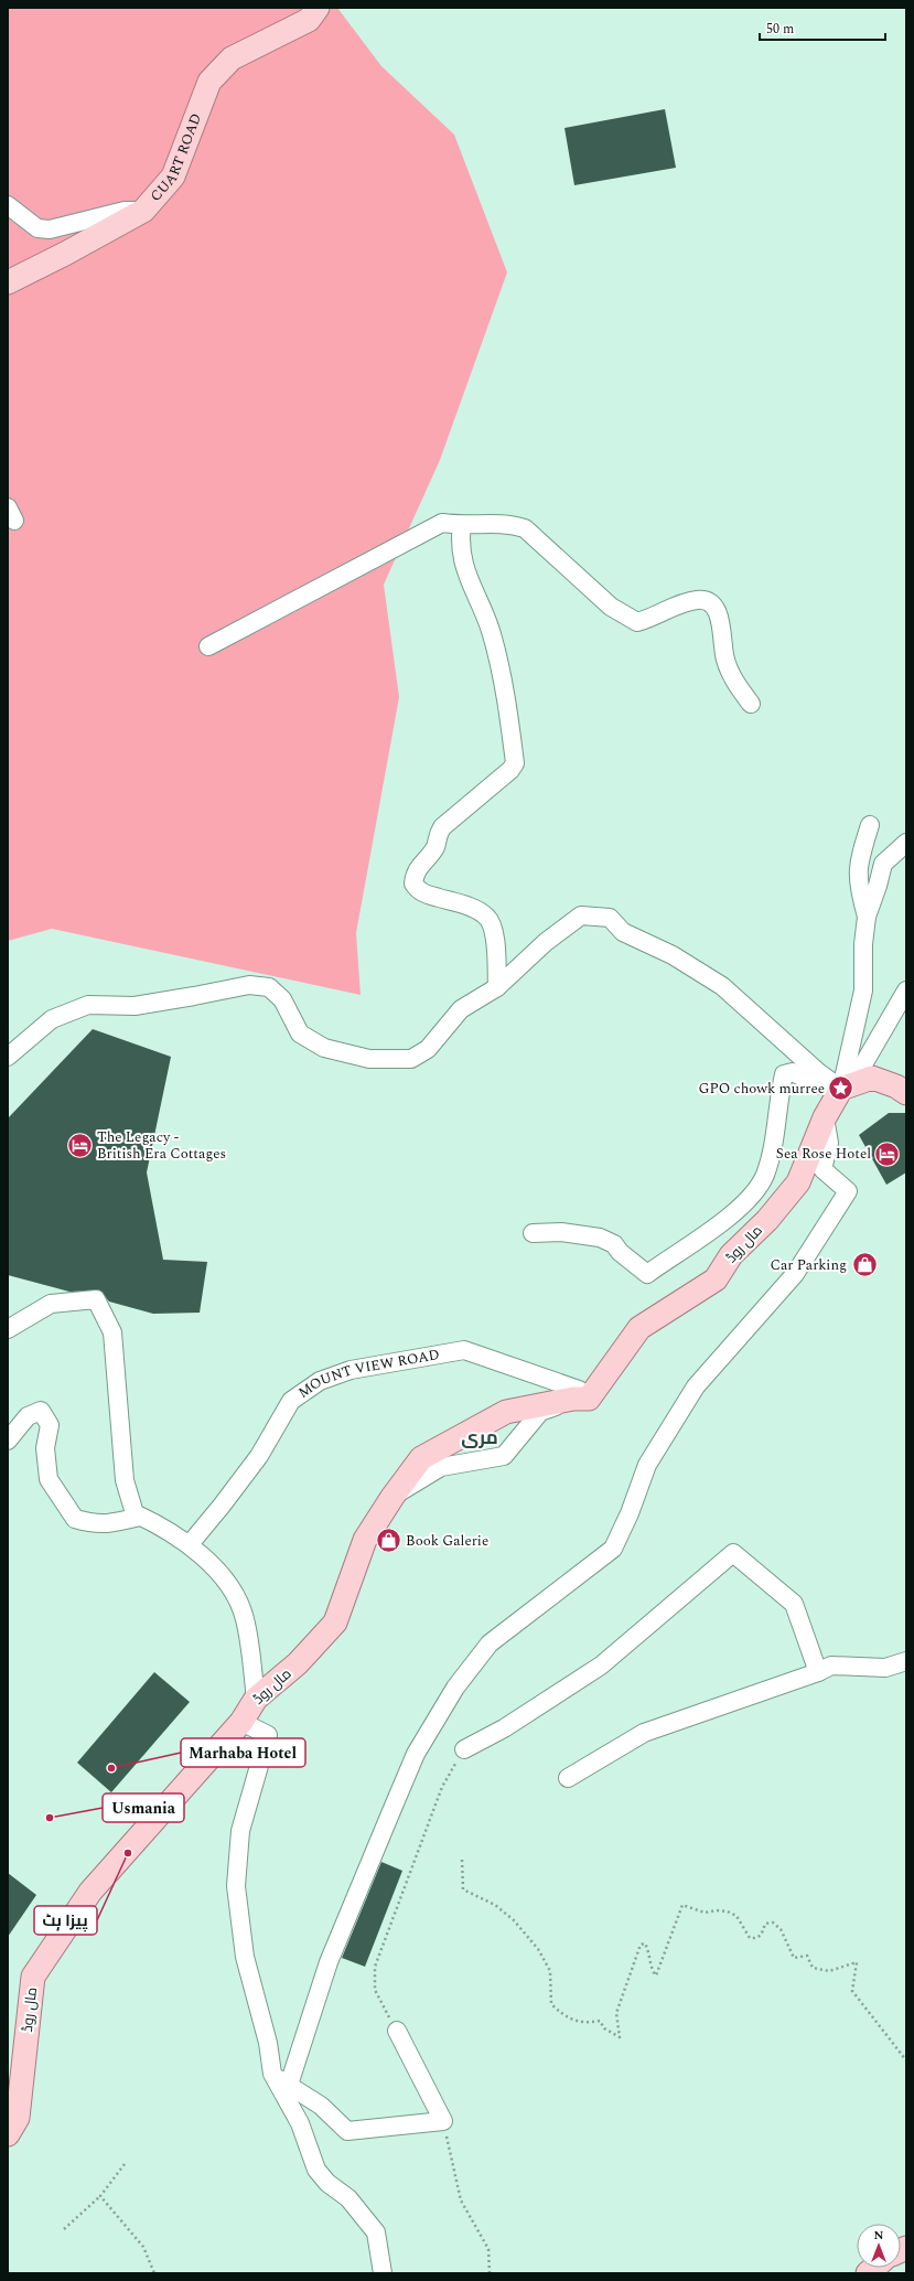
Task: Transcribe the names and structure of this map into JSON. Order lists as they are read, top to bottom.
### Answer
{
  "streets": {
    "main road": ["CUART ROAD", "مال روڈ"],
    "street": ["MOUNT VIEW ROAD"]
  },
  "crossings": [
    ["مال روڈ", "MOUNT VIEW ROAD"]
  ],
  "districts": ["مری"],
  "places": {
    "place": ["GPO chowk murree"],
    "hotel": ["The Legacy - British Era Cottages", "Sea Rose Hotel"],
    "shop": ["Car Parking", "Book Galerie"],
    "other": ["Marhaba Hotel", "Usmania", "پیزا ہٹ"]
  },
  "scale_bar": "50 m",
  "north": "top"
}
